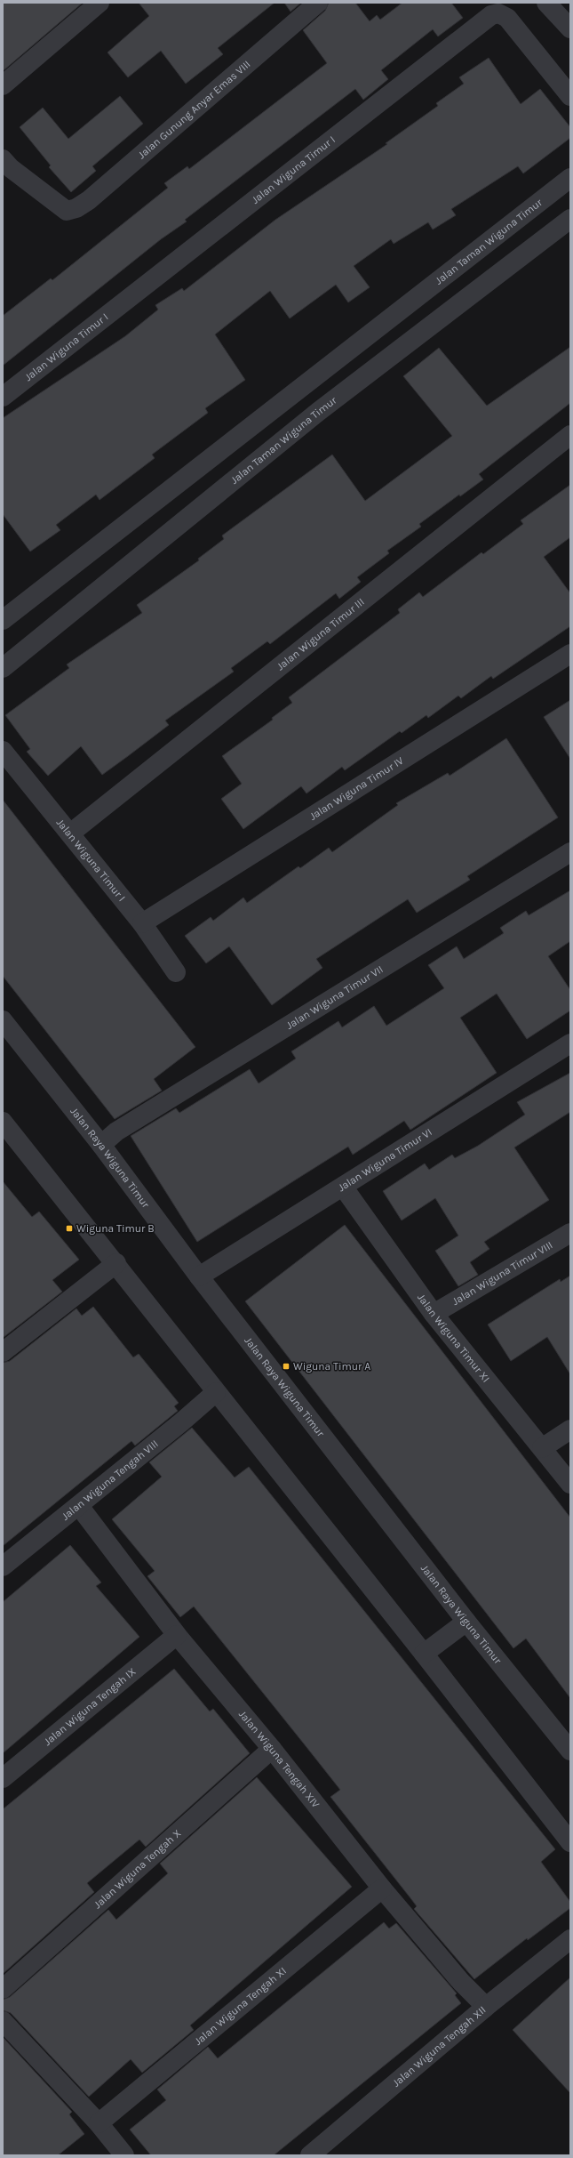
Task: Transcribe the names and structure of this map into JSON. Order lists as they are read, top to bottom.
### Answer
{
  "streets": {
    "street": [
      "Jalan Gunung Anyar Emas VIII",
      "Jalan Wiguna Timur I",
      "Jalan Taman Wiguna Timur",
      "Jalan Wiguna Timur III",
      "Jalan Wiguna Timur IV",
      "Jalan Wiguna Timur VII",
      "Jalan Raya Wiguna Timur",
      "Jalan Wiguna Timur VI",
      "Jalan Wiguna Timur VIII",
      "Jalan Wiguna Timur XI",
      "Jalan Wiguna Tengah VIII",
      "Jalan Wiguna Tengah IX",
      "Jalan Wiguna Tengah XIV",
      "Jalan Wiguna Tengah X",
      "Jalan Wiguna Tengah XI",
      "Jalan Wiguna Tengah XII"
    ]
  },
  "crossings": [
    ["Jalan Wiguna Timur I", "Jalan Wiguna Timur III"],
    ["Jalan Wiguna Timur I", "Jalan Wiguna Timur IV"],
    ["Jalan Wiguna Timur VII", "Jalan Raya Wiguna Timur"],
    ["Jalan Raya Wiguna Timur", "Jalan Wiguna Timur VI"],
    ["Jalan Wiguna Timur VI", "Jalan Wiguna Timur XI"],
    ["Jalan Wiguna Timur VIII", "Jalan Wiguna Timur XI"],
    ["Jalan Wiguna Tengah VIII", "Jalan Wiguna Tengah XIV"],
    ["Jalan Wiguna Tengah IX", "Jalan Wiguna Tengah XIV"],
    ["Jalan Wiguna Tengah XIV", "Jalan Wiguna Tengah X"],
    ["Jalan Wiguna Tengah XIV", "Jalan Wiguna Tengah XI"],
    ["Jalan Wiguna Tengah XIV", "Jalan Wiguna Tengah XII"]
  ],
  "places": {
    "transit": ["Wiguna Timur B", "Wiguna Timur A"]
  }
}
